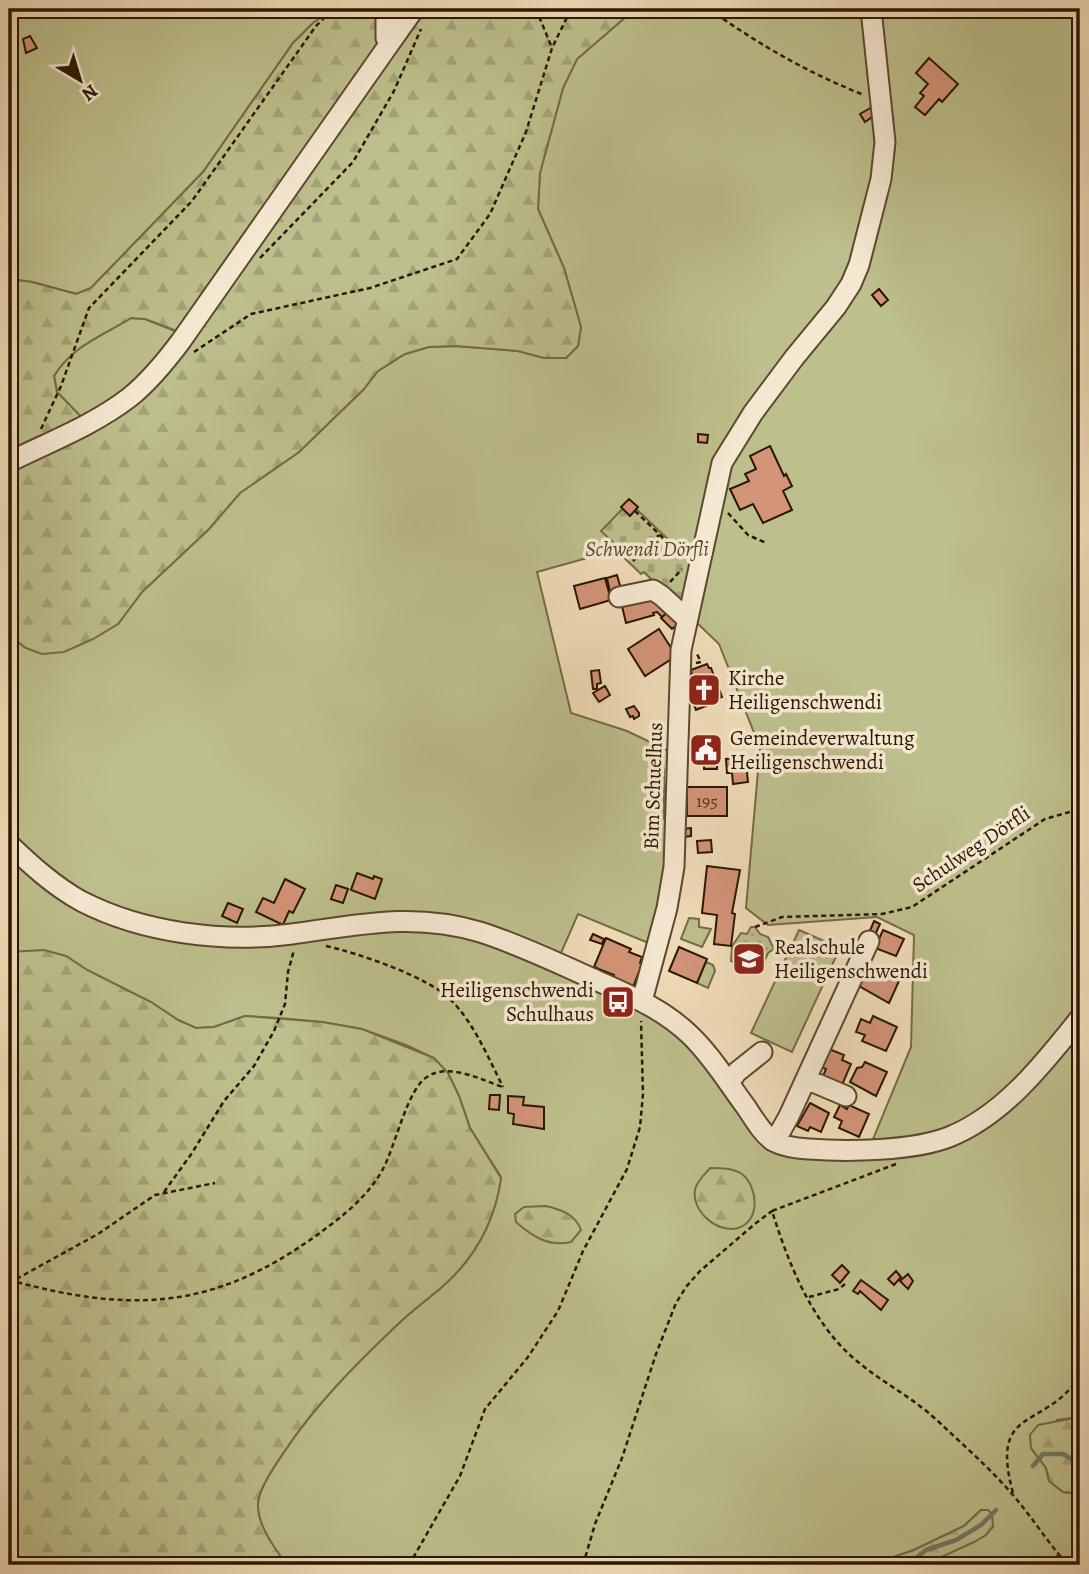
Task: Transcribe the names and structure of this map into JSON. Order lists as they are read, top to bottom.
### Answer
{
  "streets": {
    "street": ["Bim Schuelhus"],
    "path": ["Schulweg Dörfli"]
  },
  "parks": ["Schwendi Dörfli"],
  "places": {
    "church": ["Kirche Heiligenschwendi"],
    "public building": ["Gemeindeverwaltung Heiligenschwendi"],
    "school or university": ["Realschule Heiligenschwendi"],
    "bus stop": ["Heiligenschwendi Schulhaus"]
  },
  "house_numbers": ["195"],
  "north": "bottom right"
}
